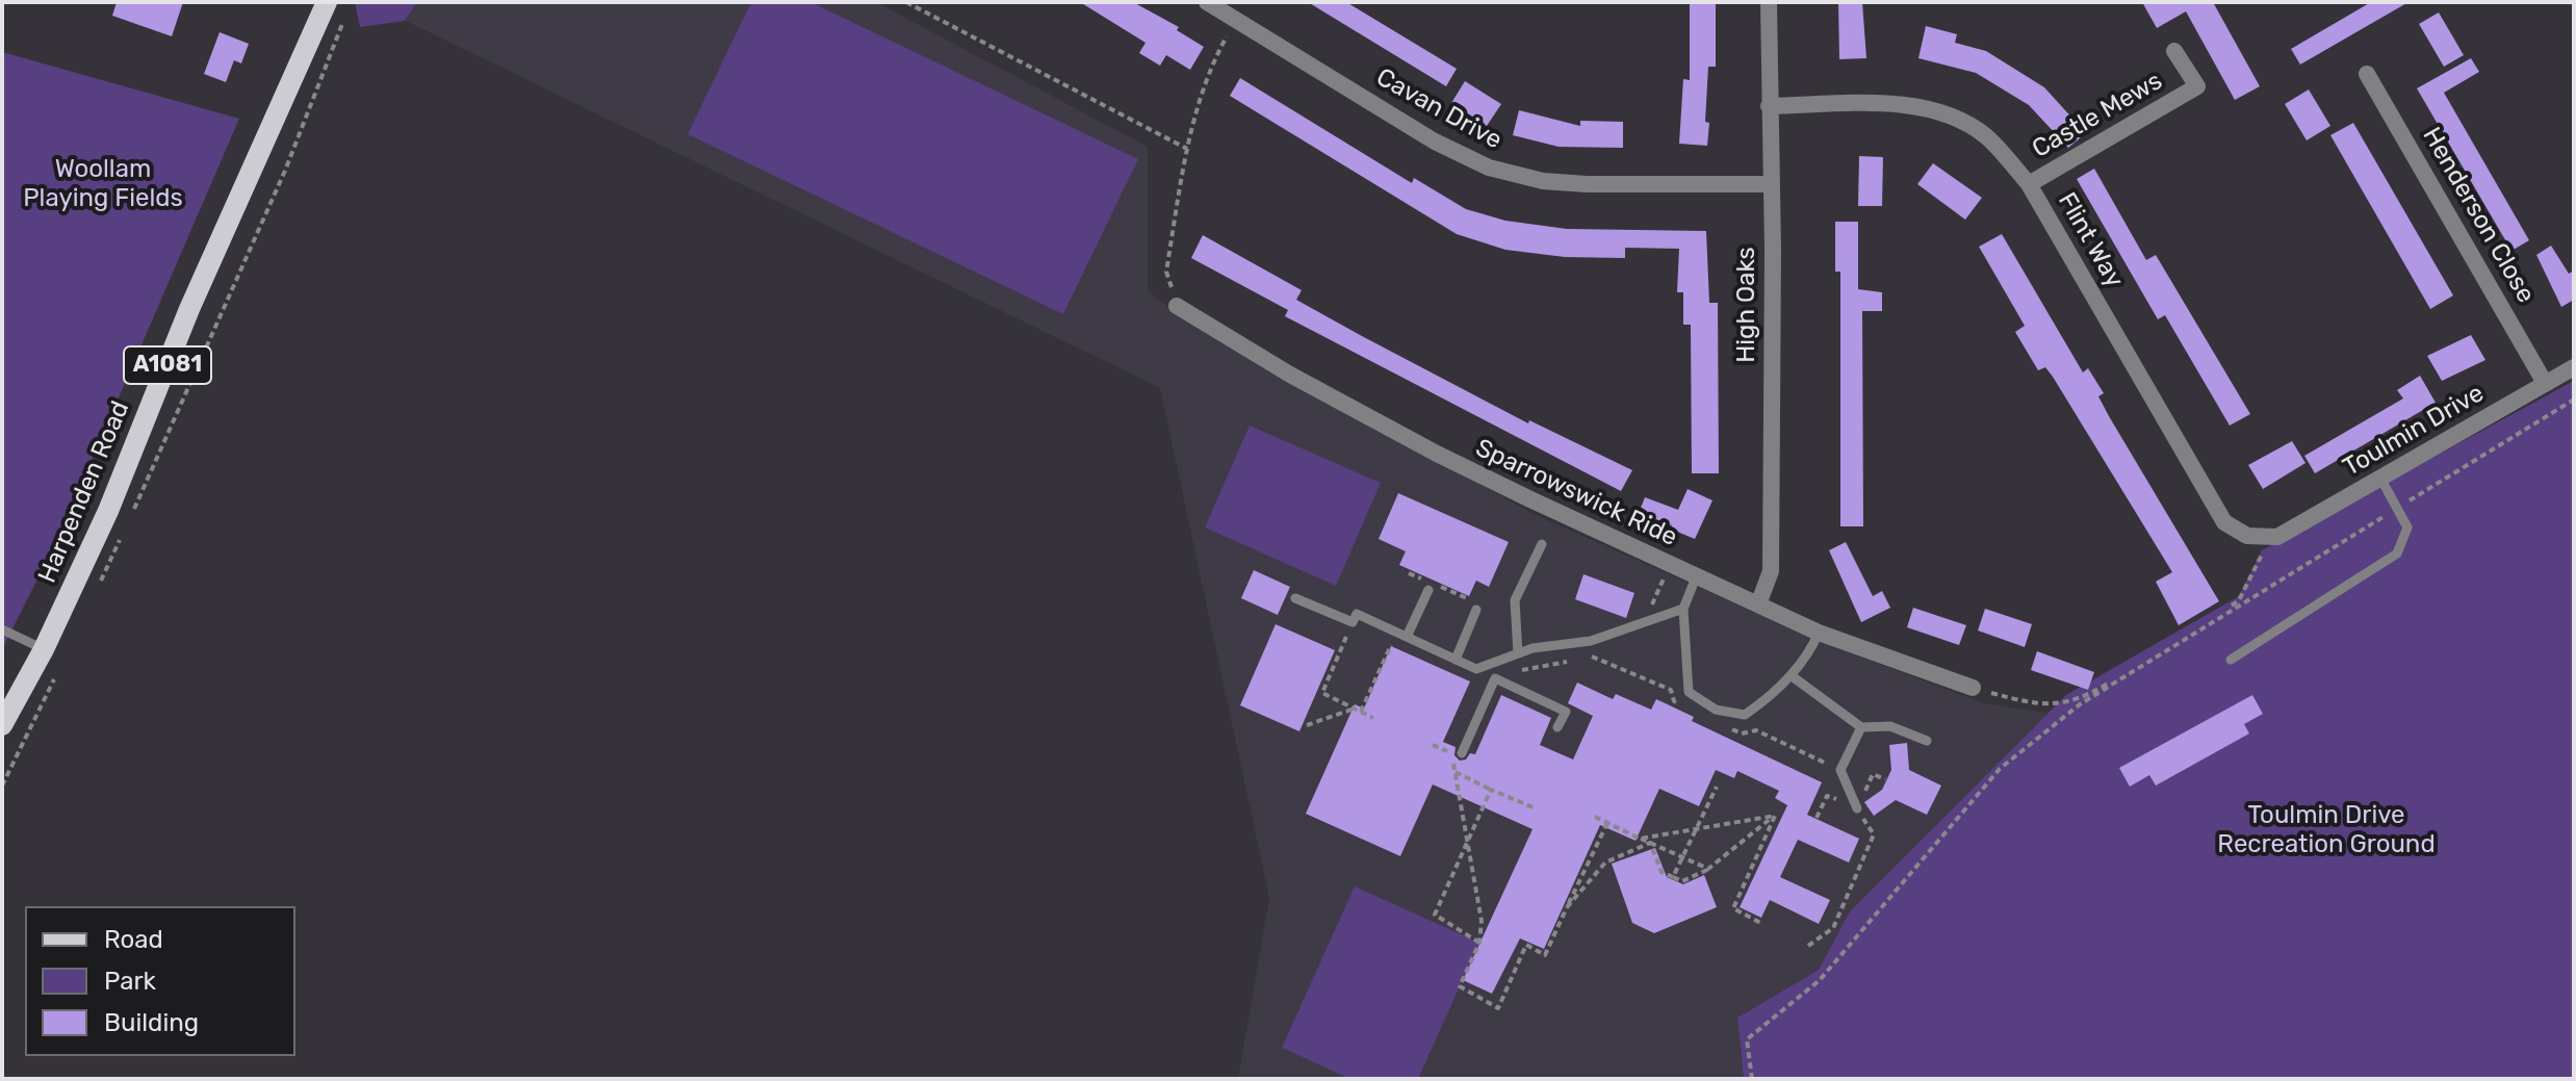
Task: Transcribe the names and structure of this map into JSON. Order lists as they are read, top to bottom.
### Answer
{
  "streets": {
    "main road": ["A1081", "Harpenden Road"],
    "street": [
      "Cavan Drive",
      "Castle Mews",
      "Henderson Close",
      "Flint Way",
      "High Oaks",
      "Toulmin Drive",
      "Sparrowswick Ride"
    ]
  },
  "crossings": [
    ["Cavan Drive", "High Oaks"],
    ["Castle Mews", "Flint Way"],
    ["Henderson Close", "Toulmin Drive"],
    ["Flint Way", "High Oaks"],
    ["Flint Way", "Toulmin Drive"],
    ["High Oaks", "Sparrowswick Ride"]
  ],
  "parks": ["Woollam Playing Fields", "Toulmin Drive Recreation Ground"],
  "legend": ["Road", "Park", "Building"]
}
